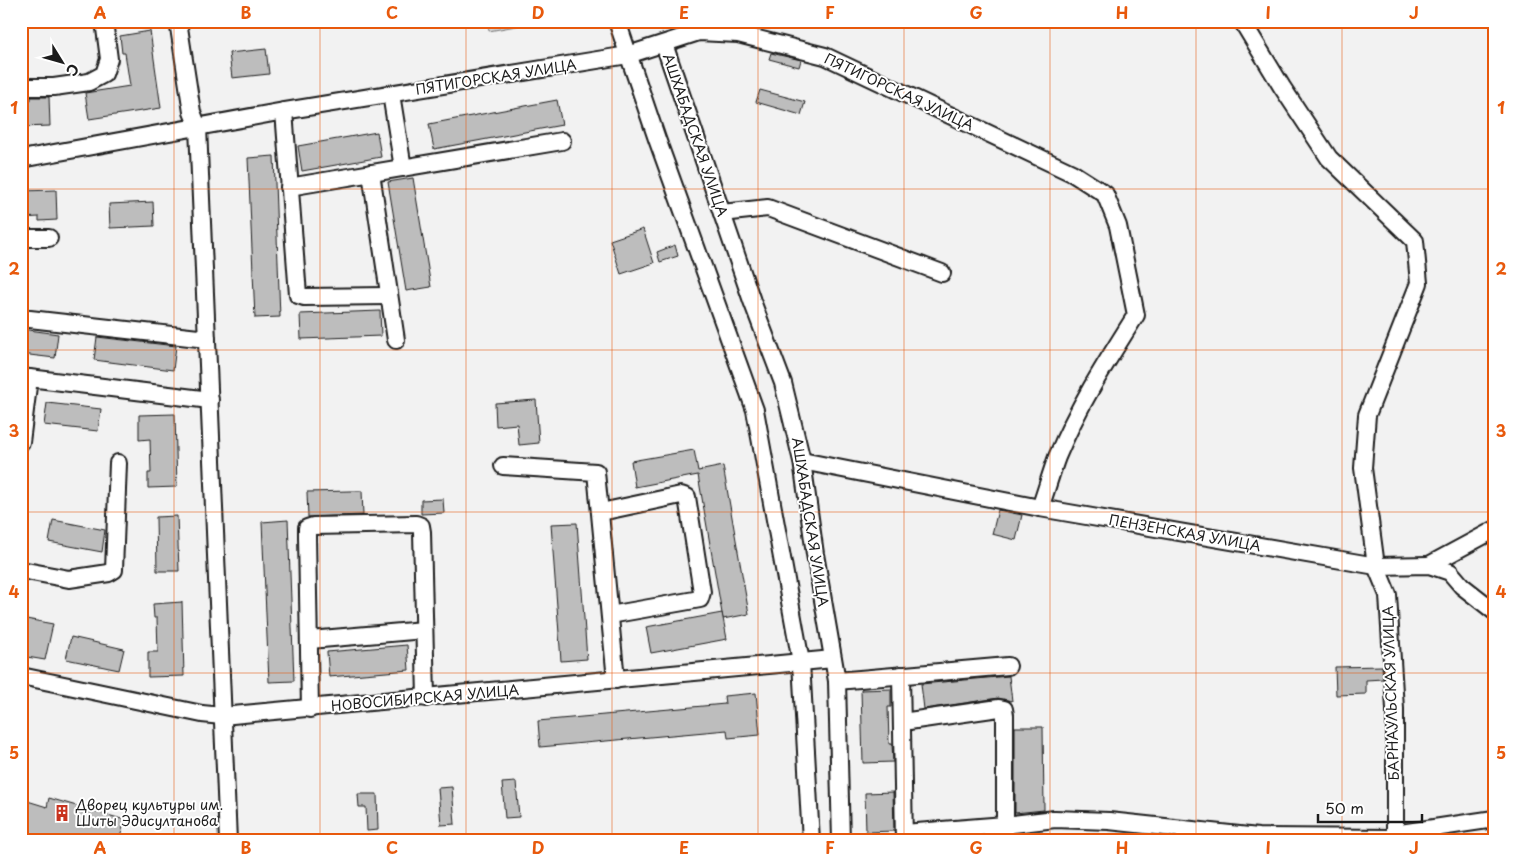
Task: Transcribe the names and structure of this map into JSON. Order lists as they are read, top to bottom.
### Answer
{
  "streets": {
    "street": [
      "ПЯТИГОРСКАЯ УЛИЦА",
      "АШХАБАДСКАЯ УЛИЦА",
      "ПЕНЗЕНСКАЯ УЛИЦА",
      "БАРНАУЛЬСКАЯ УЛИЦА",
      "НОВОСИБИРСКАЯ УЛИЦА"
    ]
  },
  "crossings": [
    ["ПЯТИГОРСКАЯ УЛИЦА", "АШХАБАДСКАЯ УЛИЦА"],
    ["ПЯТИГОРСКАЯ УЛИЦА", "ПЕНЗЕНСКАЯ УЛИЦА"],
    ["АШХАБАДСКАЯ УЛИЦА", "ПЕНЗЕНСКАЯ УЛИЦА"],
    ["АШХАБАДСКАЯ УЛИЦА", "НОВОСИБИРСКАЯ УЛИЦА"],
    ["ПЕНЗЕНСКАЯ УЛИЦА", "БАРНАУЛЬСКАЯ УЛИЦА"]
  ],
  "places": {
    "building": ["Дворец культуры им. Шиты Эдисултанова"]
  },
  "scale_bar": "50 m",
  "north": "bottom right",
  "grid": {
    "columns": [
      "A",
      "B",
      "C",
      "D",
      "E",
      "F",
      "G",
      "H",
      "I",
      "J"
    ],
    "rows": [
      "1",
      "2",
      "3",
      "4",
      "5"
    ]
  }
}
